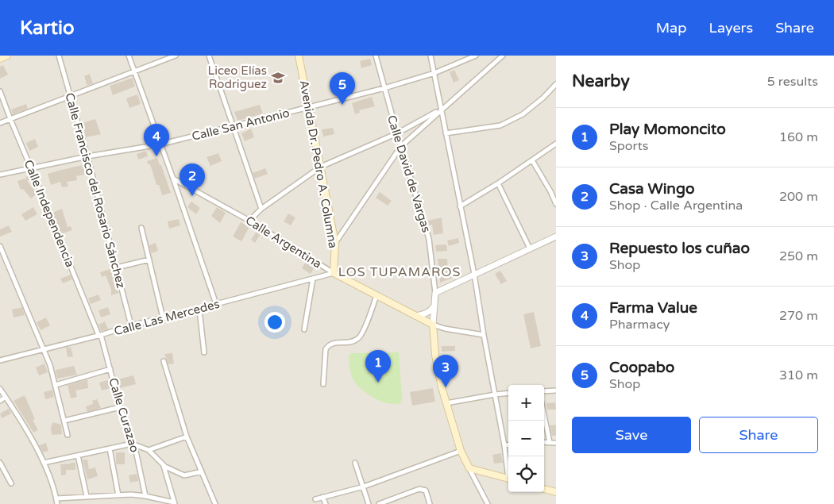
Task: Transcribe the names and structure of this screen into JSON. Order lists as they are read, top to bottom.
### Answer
{
  "streets": {
    "main road": ["Avenida Dr. Pedro A. Columna", "Calle Argentina"],
    "street": [
      "Calle San Antonio",
      "Calle David de Vargas",
      "Calle Francisco del Rosario Sánchez",
      "Calle Independencia",
      "Calle Las Mercedes",
      "Calle Curazao"
    ]
  },
  "crossings": [
    ["Calle San Antonio", "Avenida Dr. Pedro A. Columna"],
    ["Calle San Antonio", "Calle David de Vargas"],
    ["Calle San Antonio", "Calle Francisco del Rosario Sánchez"],
    ["Calle San Antonio", "Calle Independencia"],
    ["Avenida Dr. Pedro A. Columna", "Calle Argentina"],
    ["Avenida Dr. Pedro A. Columna", "Calle Las Mercedes"],
    ["Calle Francisco del Rosario Sánchez", "Calle Las Mercedes"],
    ["Calle Independencia", "Calle Las Mercedes"],
    ["Calle Independencia", "Calle Curazao"],
    ["Calle Argentina", "Calle Las Mercedes"],
    ["Calle Las Mercedes", "Calle Curazao"]
  ],
  "districts": ["LOS TUPAMAROS"],
  "places": {
    "school or university": ["Liceo Elías Rodriguez"]
  },
  "page": {
    "header": "Kartio",
    "nav": ["Map", "Layers", "Share"],
    "heading": ["Nearby", "5 results"],
    "pins": [
      "5",
      "4",
      "2",
      "1",
      "3"
    ],
    "list": [
      {
        "mark": "1",
        "name": "Play Momoncito",
        "note": "Sports",
        "value": "160 m"
      },
      {
        "mark": "2",
        "name": "Casa Wingo",
        "note": "Shop · Calle Argentina",
        "value": "200 m"
      },
      {
        "mark": "3",
        "name": "Repuesto los cuñao",
        "note": "Shop",
        "value": "250 m"
      },
      {
        "mark": "4",
        "name": "Farma Value",
        "note": "Pharmacy",
        "value": "270 m"
      },
      {
        "mark": "5",
        "name": "Coopabo",
        "note": "Shop",
        "value": "310 m"
      }
    ],
    "map_buttons": ["+", "−"],
    "buttons": ["Save", "Share"]
  }
}
